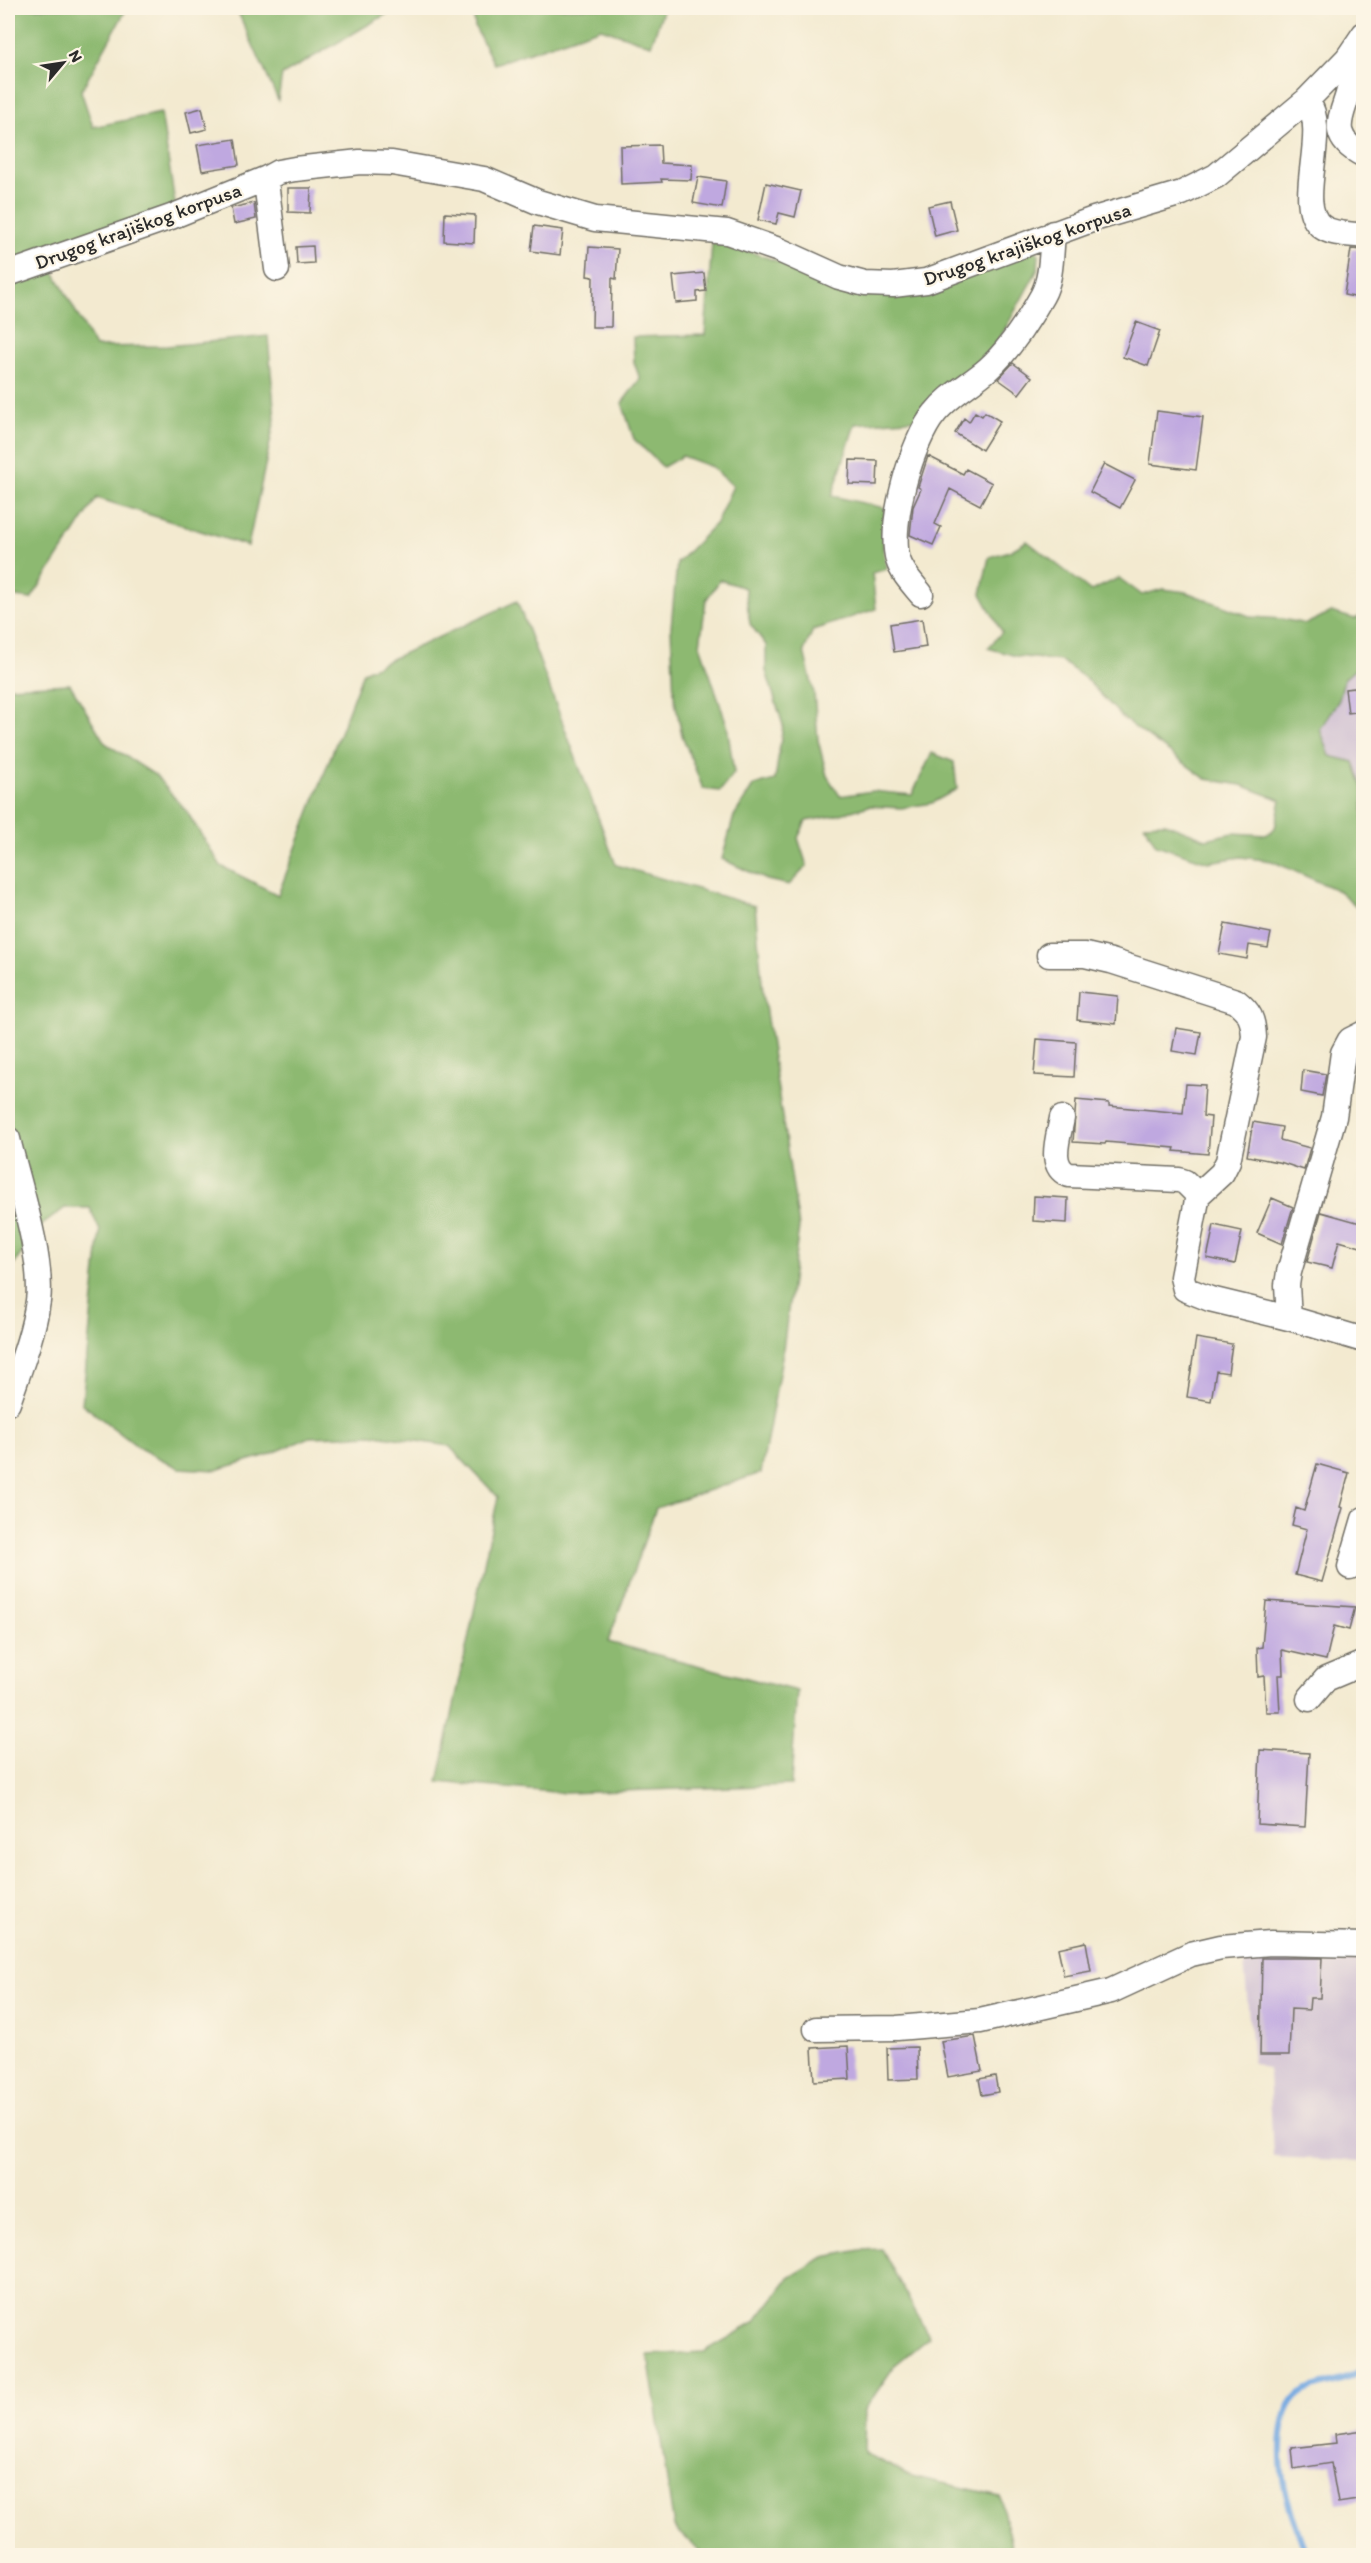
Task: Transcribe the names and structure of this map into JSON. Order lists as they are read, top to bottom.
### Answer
{
  "streets": {
    "street": ["Drugog krajiškog korpusa"]
  },
  "north": "top right"
}
